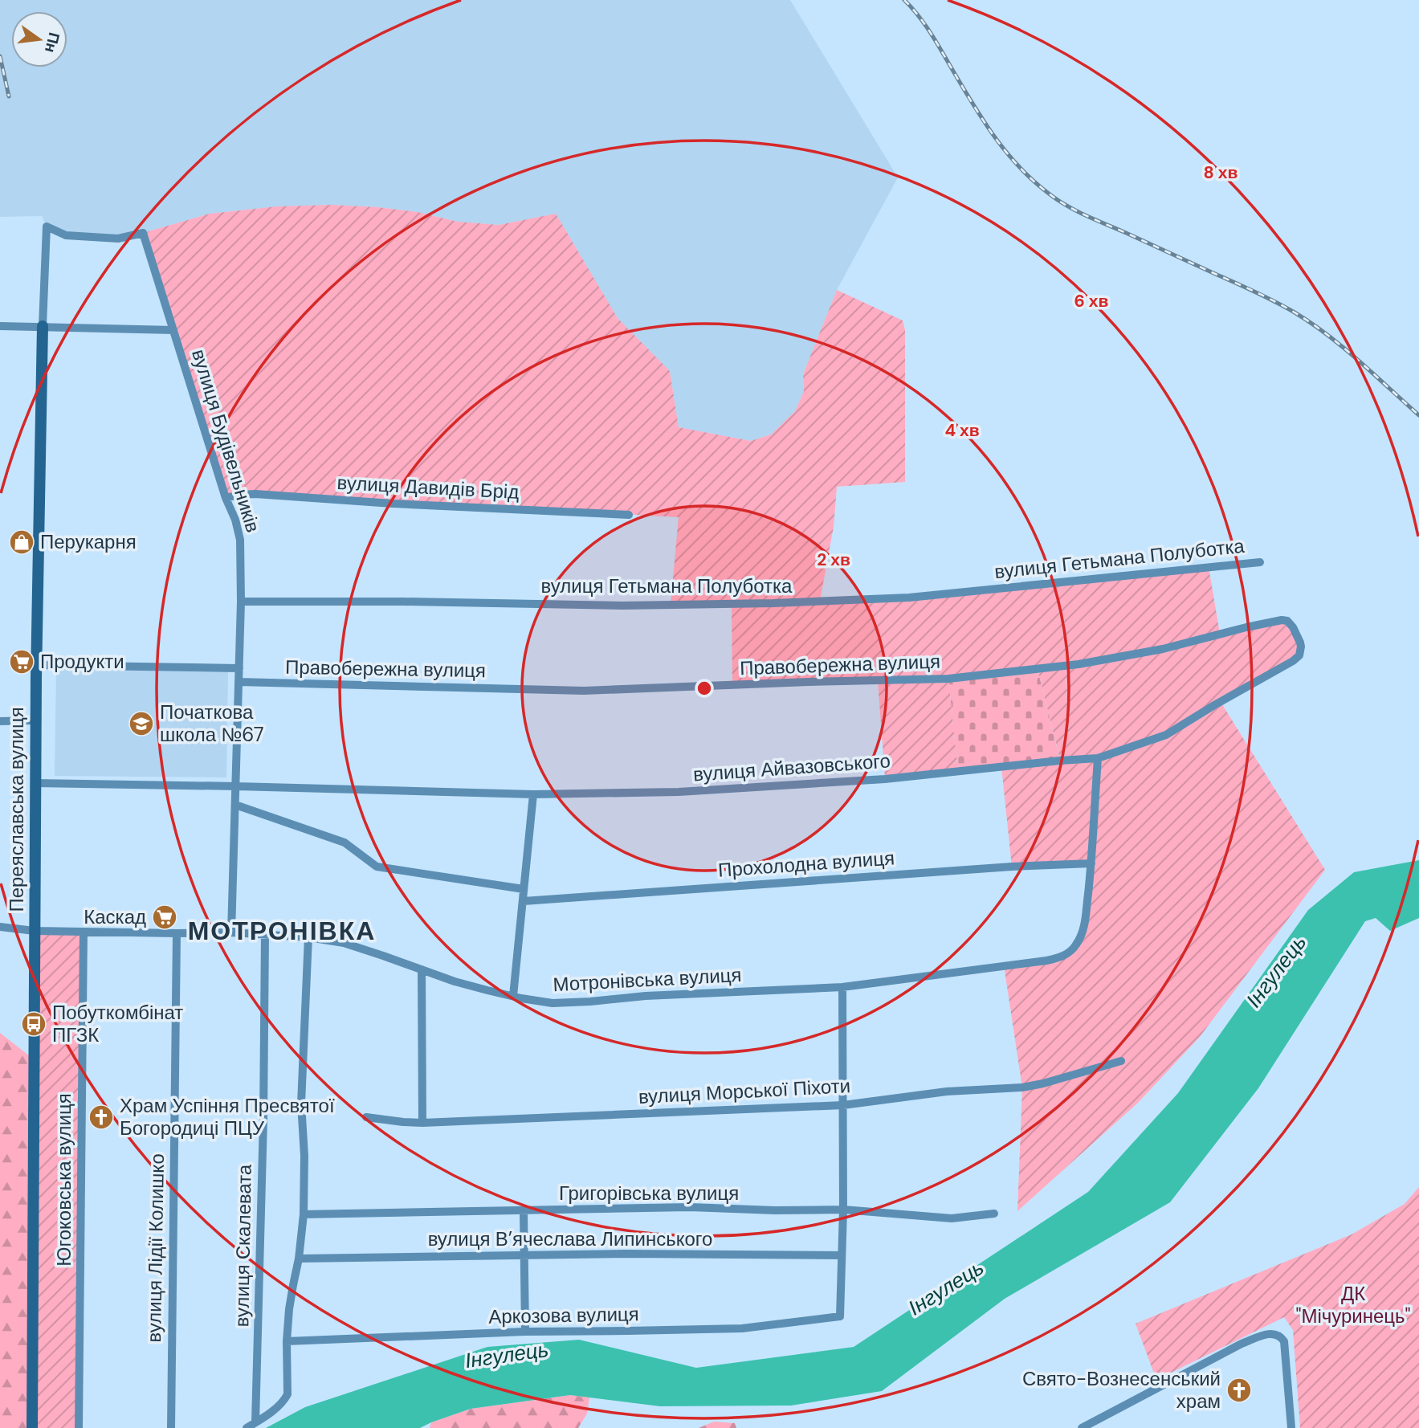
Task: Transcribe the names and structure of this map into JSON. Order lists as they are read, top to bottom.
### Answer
{
  "streets": {
    "street": [
      "вулиця Будівельників",
      "вулиця Давидів Брід",
      "вулиця Гетьмана Полуботка",
      "Правобережна вулиця",
      "вулиця Айвазовського",
      "Переяславська вулиця",
      "Прохолодна вулиця",
      "Мотронівська вулиця",
      "вулиця Морської Піхоти",
      "Югоковська вулиця",
      "Григорівська вулиця",
      "вулиця В’ячеслава Липинського",
      "вулиця Скалевата",
      "вулиця Лідії Колишко",
      "Аркозова вулиця"
    ]
  },
  "crossings": [
    ["вулиця Будівельників", "вулиця Давидів Брід"],
    ["вулиця Будівельників", "вулиця Гетьмана Полуботка"],
    ["вулиця Будівельників", "Правобережна вулиця"],
    ["вулиця Будівельників", "вулиця Айвазовського"],
    ["вулиця Будівельників", "Переяславська вулиця"],
    ["вулиця Будівельників", "Мотронівська вулиця"],
    ["Правобережна вулиця", "вулиця Айвазовського"],
    ["вулиця Айвазовського", "Переяславська вулиця"],
    ["вулиця Айвазовського", "Мотронівська вулиця"],
    ["Переяславська вулиця", "Мотронівська вулиця"],
    ["Прохолодна вулиця", "Мотронівська вулиця"],
    ["Мотронівська вулиця", "Югоковська вулиця"],
    ["Мотронівська вулиця", "вулиця Скалевата"],
    ["Мотронівська вулиця", "вулиця Лідії Колишко"],
    ["вулиця В’ячеслава Липинського", "Аркозова вулиця"]
  ],
  "districts": ["МОТРОНІВКА"],
  "water": ["Інгулець"],
  "parks": ["ДК \"Мічуринець\""],
  "places": {
    "shop": ["Перукарня"],
    "supermarket": ["Продукти", "Каскад"],
    "school or university": ["Початкова школа №67"],
    "bus stop": ["Побуткомбінат ПГЗК"],
    "church": ["Храм Успіння Пресвятої Богородиці ПЦУ", "Свято-Вознесенський храм"]
  },
  "north": "right",
  "rings": [
    "8 хв",
    "6 хв",
    "4 хв",
    "2 хв"
  ]
}
